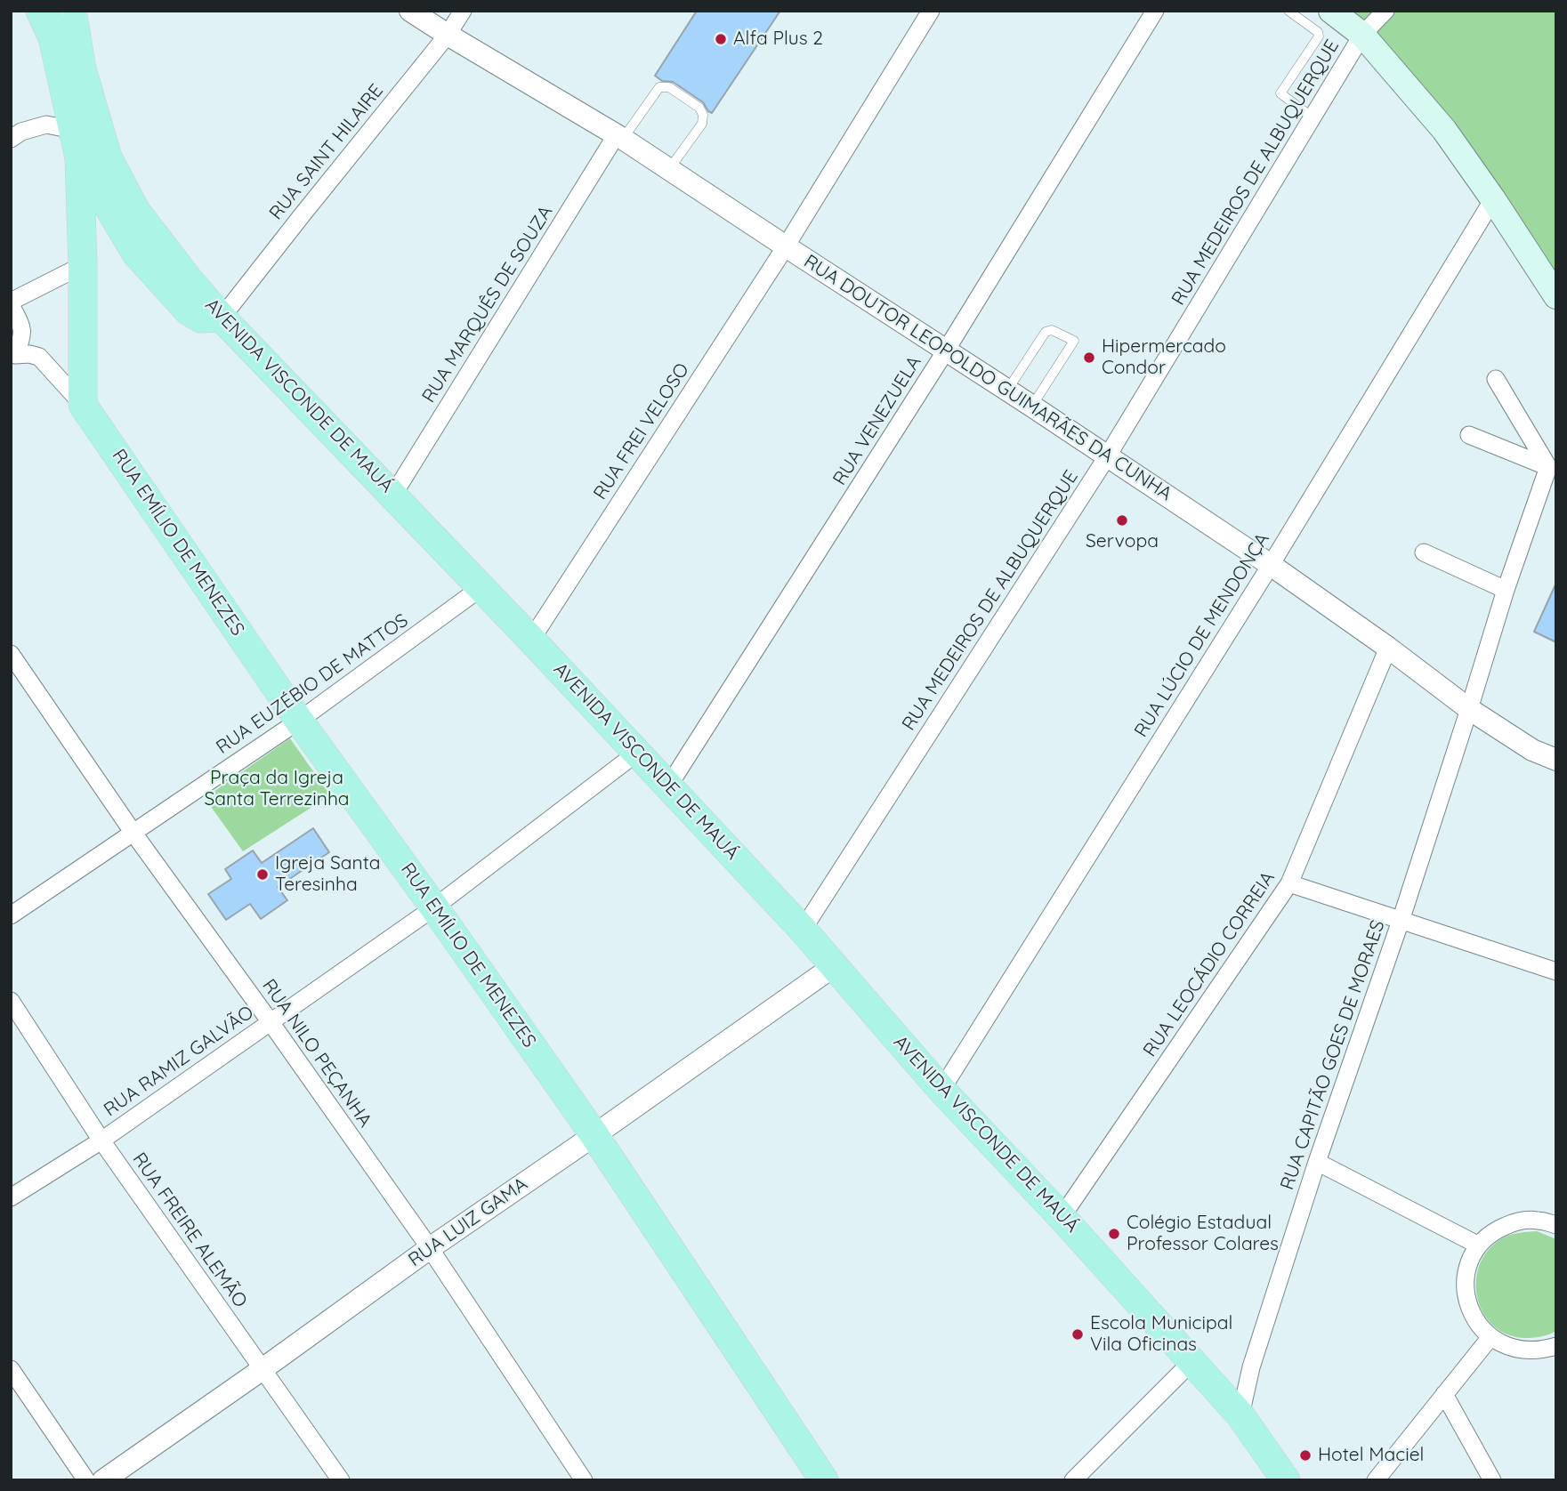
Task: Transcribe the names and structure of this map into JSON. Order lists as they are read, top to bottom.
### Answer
{
  "streets": {
    "main road": ["AVENIDA VISCONDE DE MAUÁ", "RUA EMÍLIO DE MENEZES"],
    "street": [
      "RUA SAINT HILAIRE",
      "RUA MEDEIROS DE ALBUQUERQUE",
      "RUA MARQUÊS DE SOUZA",
      "RUA DOUTOR LEOPOLDO GUIMARÃES DA CUNHA",
      "RUA VENEZUELA",
      "RUA FREI VELOSO",
      "RUA LÚCIO DE MENDONÇA",
      "RUA EUZÉBIO DE MATTOS",
      "RUA LEOCÁDIO CORREIA",
      "RUA NILO PEÇANHA",
      "RUA CAPITÃO GOES DE MORAES",
      "RUA RAMIZ GALVÃO",
      "RUA LUIZ GAMA",
      "RUA FREIRE ALEMÃO"
    ]
  },
  "crossings": [
    ["RUA SAINT HILAIRE", "RUA DOUTOR LEOPOLDO GUIMARÃES DA CUNHA"],
    ["RUA SAINT HILAIRE", "AVENIDA VISCONDE DE MAUÁ"],
    ["RUA MEDEIROS DE ALBUQUERQUE", "RUA DOUTOR LEOPOLDO GUIMARÃES DA CUNHA"],
    ["RUA MEDEIROS DE ALBUQUERQUE", "AVENIDA VISCONDE DE MAUÁ"],
    ["RUA MARQUÊS DE SOUZA", "RUA DOUTOR LEOPOLDO GUIMARÃES DA CUNHA"],
    ["RUA MARQUÊS DE SOUZA", "AVENIDA VISCONDE DE MAUÁ"],
    ["RUA DOUTOR LEOPOLDO GUIMARÃES DA CUNHA", "RUA VENEZUELA"],
    ["RUA DOUTOR LEOPOLDO GUIMARÃES DA CUNHA", "RUA FREI VELOSO"],
    ["RUA DOUTOR LEOPOLDO GUIMARÃES DA CUNHA", "RUA LÚCIO DE MENDONÇA"],
    ["RUA DOUTOR LEOPOLDO GUIMARÃES DA CUNHA", "RUA LEOCÁDIO CORREIA"],
    ["RUA DOUTOR LEOPOLDO GUIMARÃES DA CUNHA", "RUA CAPITÃO GOES DE MORAES"],
    ["AVENIDA VISCONDE DE MAUÁ", "RUA VENEZUELA"],
    ["AVENIDA VISCONDE DE MAUÁ", "RUA FREI VELOSO"],
    ["AVENIDA VISCONDE DE MAUÁ", "RUA LÚCIO DE MENDONÇA"],
    ["AVENIDA VISCONDE DE MAUÁ", "RUA EUZÉBIO DE MATTOS"],
    ["AVENIDA VISCONDE DE MAUÁ", "RUA LEOCÁDIO CORREIA"],
    ["AVENIDA VISCONDE DE MAUÁ", "RUA CAPITÃO GOES DE MORAES"],
    ["AVENIDA VISCONDE DE MAUÁ", "RUA RAMIZ GALVÃO"],
    ["AVENIDA VISCONDE DE MAUÁ", "RUA LUIZ GAMA"],
    ["RUA EMÍLIO DE MENEZES", "RUA EUZÉBIO DE MATTOS"],
    ["RUA EMÍLIO DE MENEZES", "RUA RAMIZ GALVÃO"],
    ["RUA EMÍLIO DE MENEZES", "RUA LUIZ GAMA"],
    ["RUA EUZÉBIO DE MATTOS", "RUA NILO PEÇANHA"],
    ["RUA NILO PEÇANHA", "RUA RAMIZ GALVÃO"],
    ["RUA NILO PEÇANHA", "RUA LUIZ GAMA"],
    ["RUA RAMIZ GALVÃO", "RUA FREIRE ALEMÃO"],
    ["RUA LUIZ GAMA", "RUA FREIRE ALEMÃO"]
  ],
  "parks": ["Praça da Igreja Santa Terrezinha"],
  "places": [
    "Alfa Plus 2",
    "Hipermercado Condor",
    "Servopa",
    "Igreja Santa Teresinha",
    "Colégio Estadual Professor Colares",
    "Escola Municipal Vila Oficinas",
    "Hotel Maciel"
  ]
}
